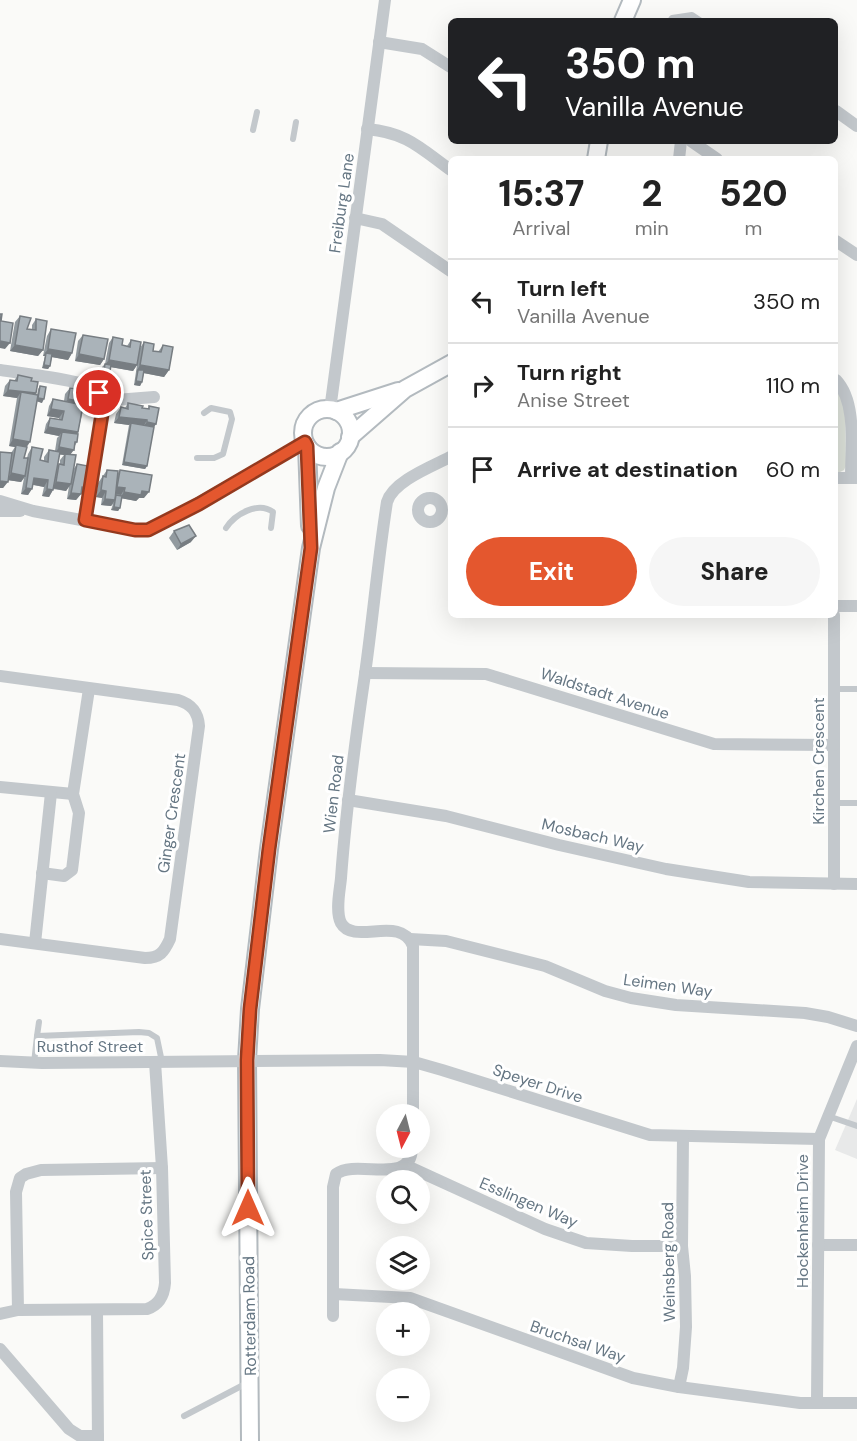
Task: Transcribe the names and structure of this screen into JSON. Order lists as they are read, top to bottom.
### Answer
{
  "streets": {
    "street": [
      "Freiburg Lane",
      "Waldstadt Avenue",
      "Kirchen Crescent",
      "Wien Road",
      "Ginger Crescent",
      "Mosbach Way",
      "Leimen Way",
      "Rusthof Street",
      "Speyer Drive",
      "Esslingen Way",
      "Spice Street",
      "Hockenheim Drive",
      "Weinsberg Road",
      "Rotterdam Road",
      "Bruchsal Way"
    ]
  },
  "crossings": [
    ["Freiburg Lane", "Rotterdam Road"],
    ["Waldstadt Avenue", "Kirchen Crescent"],
    ["Waldstadt Avenue", "Wien Road"],
    ["Kirchen Crescent", "Mosbach Way"],
    ["Wien Road", "Mosbach Way"],
    ["Wien Road", "Leimen Way"],
    ["Rusthof Street", "Speyer Drive"],
    ["Rusthof Street", "Spice Street"],
    ["Rusthof Street", "Rotterdam Road"],
    ["Speyer Drive", "Hockenheim Drive"],
    ["Speyer Drive", "Weinsberg Road"],
    ["Speyer Drive", "Rotterdam Road"],
    ["Esslingen Way", "Weinsberg Road"],
    ["Hockenheim Drive", "Bruchsal Way"],
    ["Weinsberg Road", "Bruchsal Way"]
  ],
  "north": "bottom",
  "page": {
    "turn": ["350 m", "Vanilla Avenue"],
    "eta": [
      "15:37",
      "Arrival",
      "2",
      "min",
      "520",
      "m"
    ],
    "list": [
      {
        "name": "Turn left",
        "note": "Vanilla Avenue",
        "value": "350 m"
      },
      {
        "name": "Turn right",
        "note": "Anise Street",
        "value": "110 m"
      },
      {
        "name": "Arrive at destination",
        "value": "60 m"
      }
    ],
    "buttons": ["Exit", "Share"],
    "map_buttons": ["+", "−"]
  }
}
